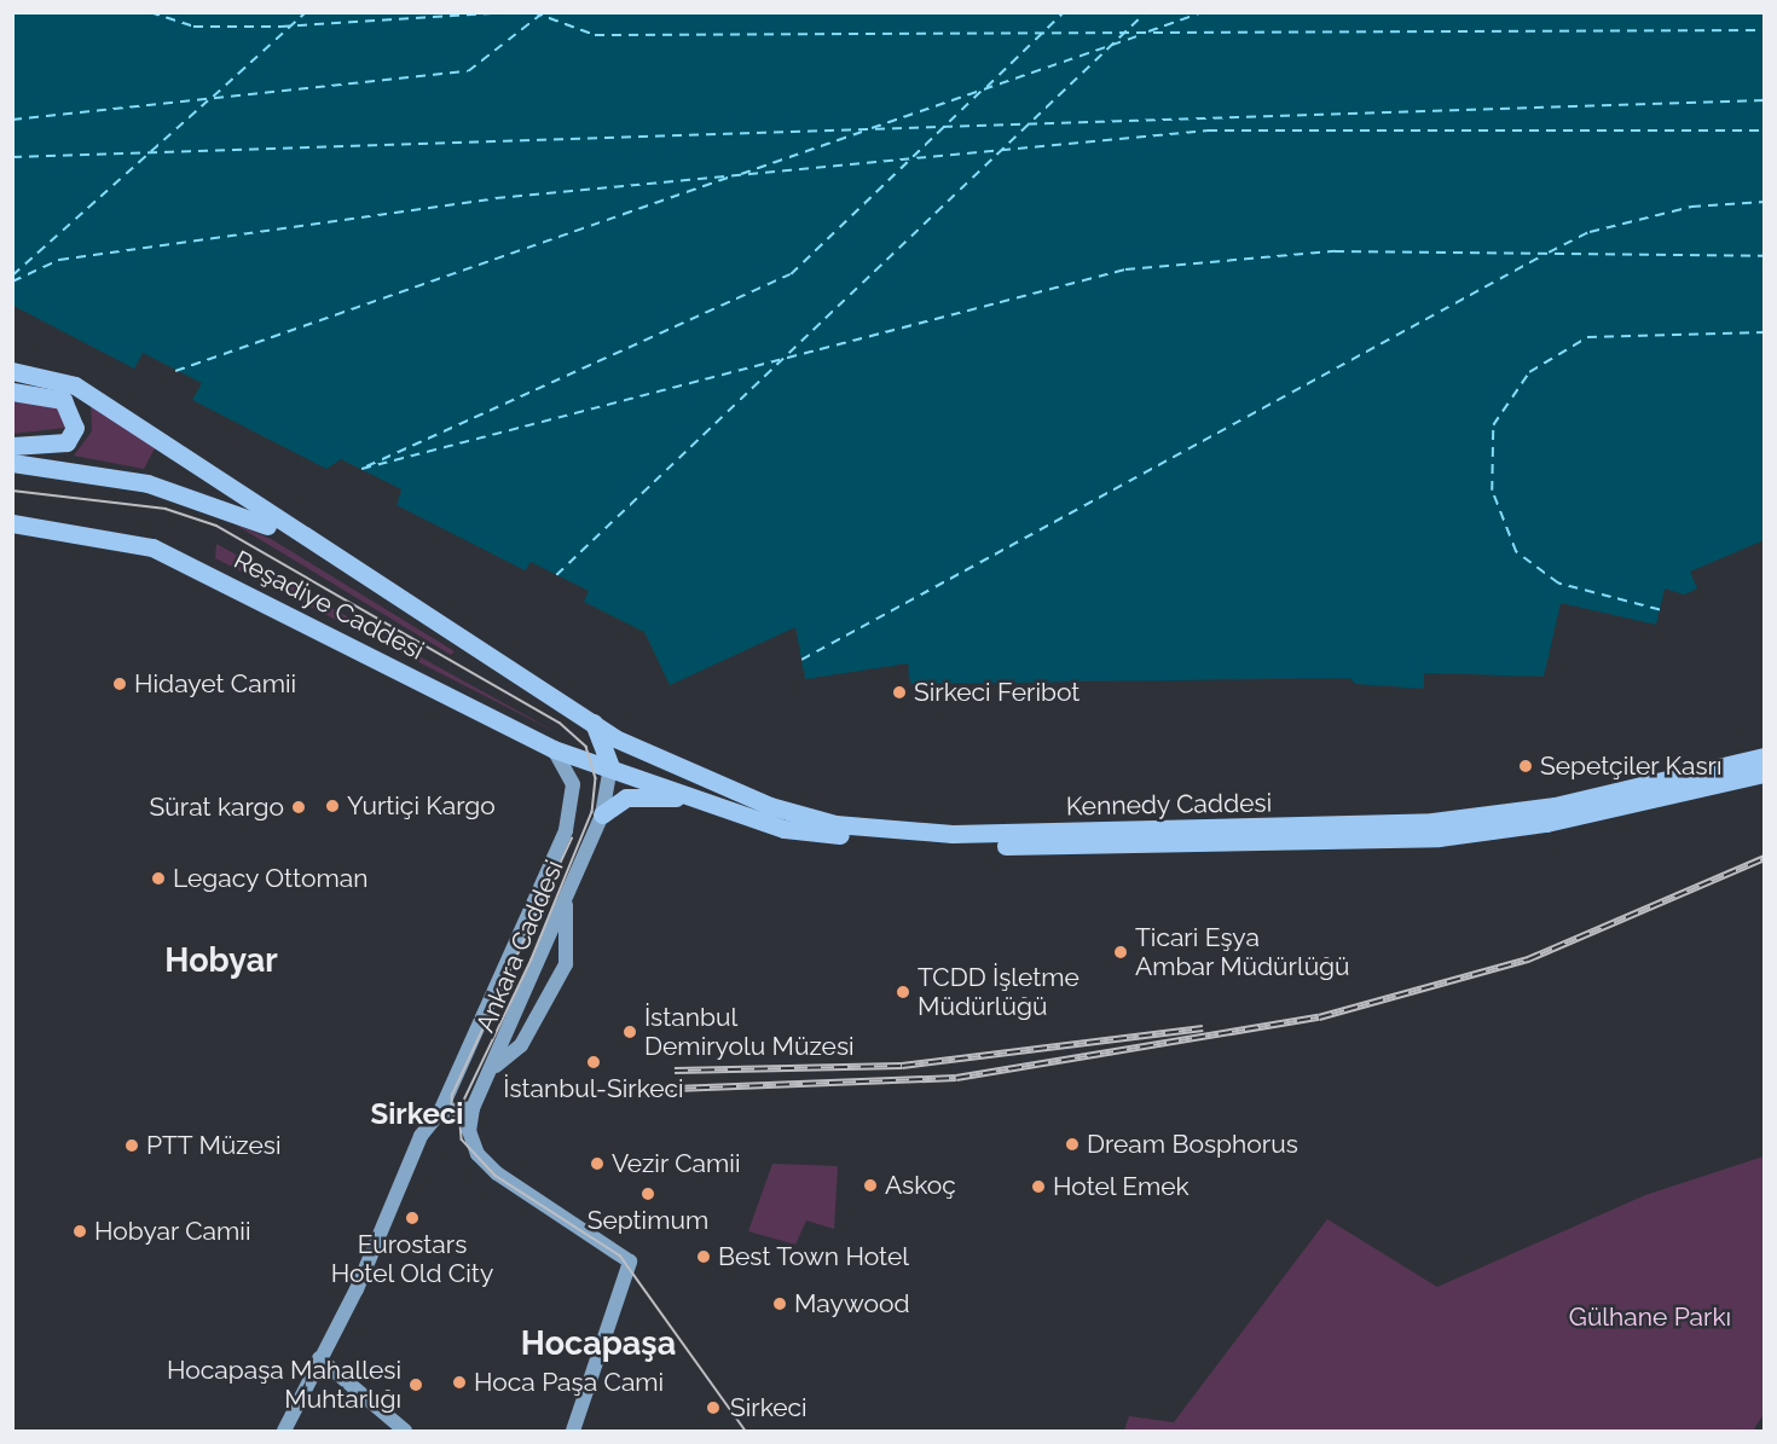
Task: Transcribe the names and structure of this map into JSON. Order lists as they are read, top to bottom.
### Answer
{
  "streets": {
    "main road": ["Reşadiye Caddesi", "Kennedy Caddesi", "Ankara Caddesi"]
  },
  "crossings": [
    ["Reşadiye Caddesi", "Kennedy Caddesi"],
    ["Reşadiye Caddesi", "Ankara Caddesi"],
    ["Kennedy Caddesi", "Ankara Caddesi"]
  ],
  "districts": ["Hobyar", "Sirkeci", "Hocapaşa"],
  "parks": ["Gülhane Parkı"],
  "places": [
    "Hidayet Camii",
    "Sirkeci Feribot",
    "Sepetçiler Kasrı",
    "Yurtiçi Kargo",
    "Sürat kargo",
    "Legacy Ottoman",
    "Ticari Eşya Ambar Müdürlüğü",
    "TCDD İşletme Müdürlüğü",
    "İstanbul Demiryolu Müzesi",
    "İstanbul-Sirkeci",
    "Dream Bosphorus",
    "PTT Müzesi",
    "Vezir Camii",
    "Askoç",
    "Hotel Emek",
    "Septimum",
    "Eurostars Hotel Old City",
    "Hobyar Camii",
    "Best Town Hotel",
    "Maywood",
    "Hoca Paşa Cami",
    "Hocapaşa Mahallesi Muhtarlığı",
    "Sirkeci"
  ]
}
